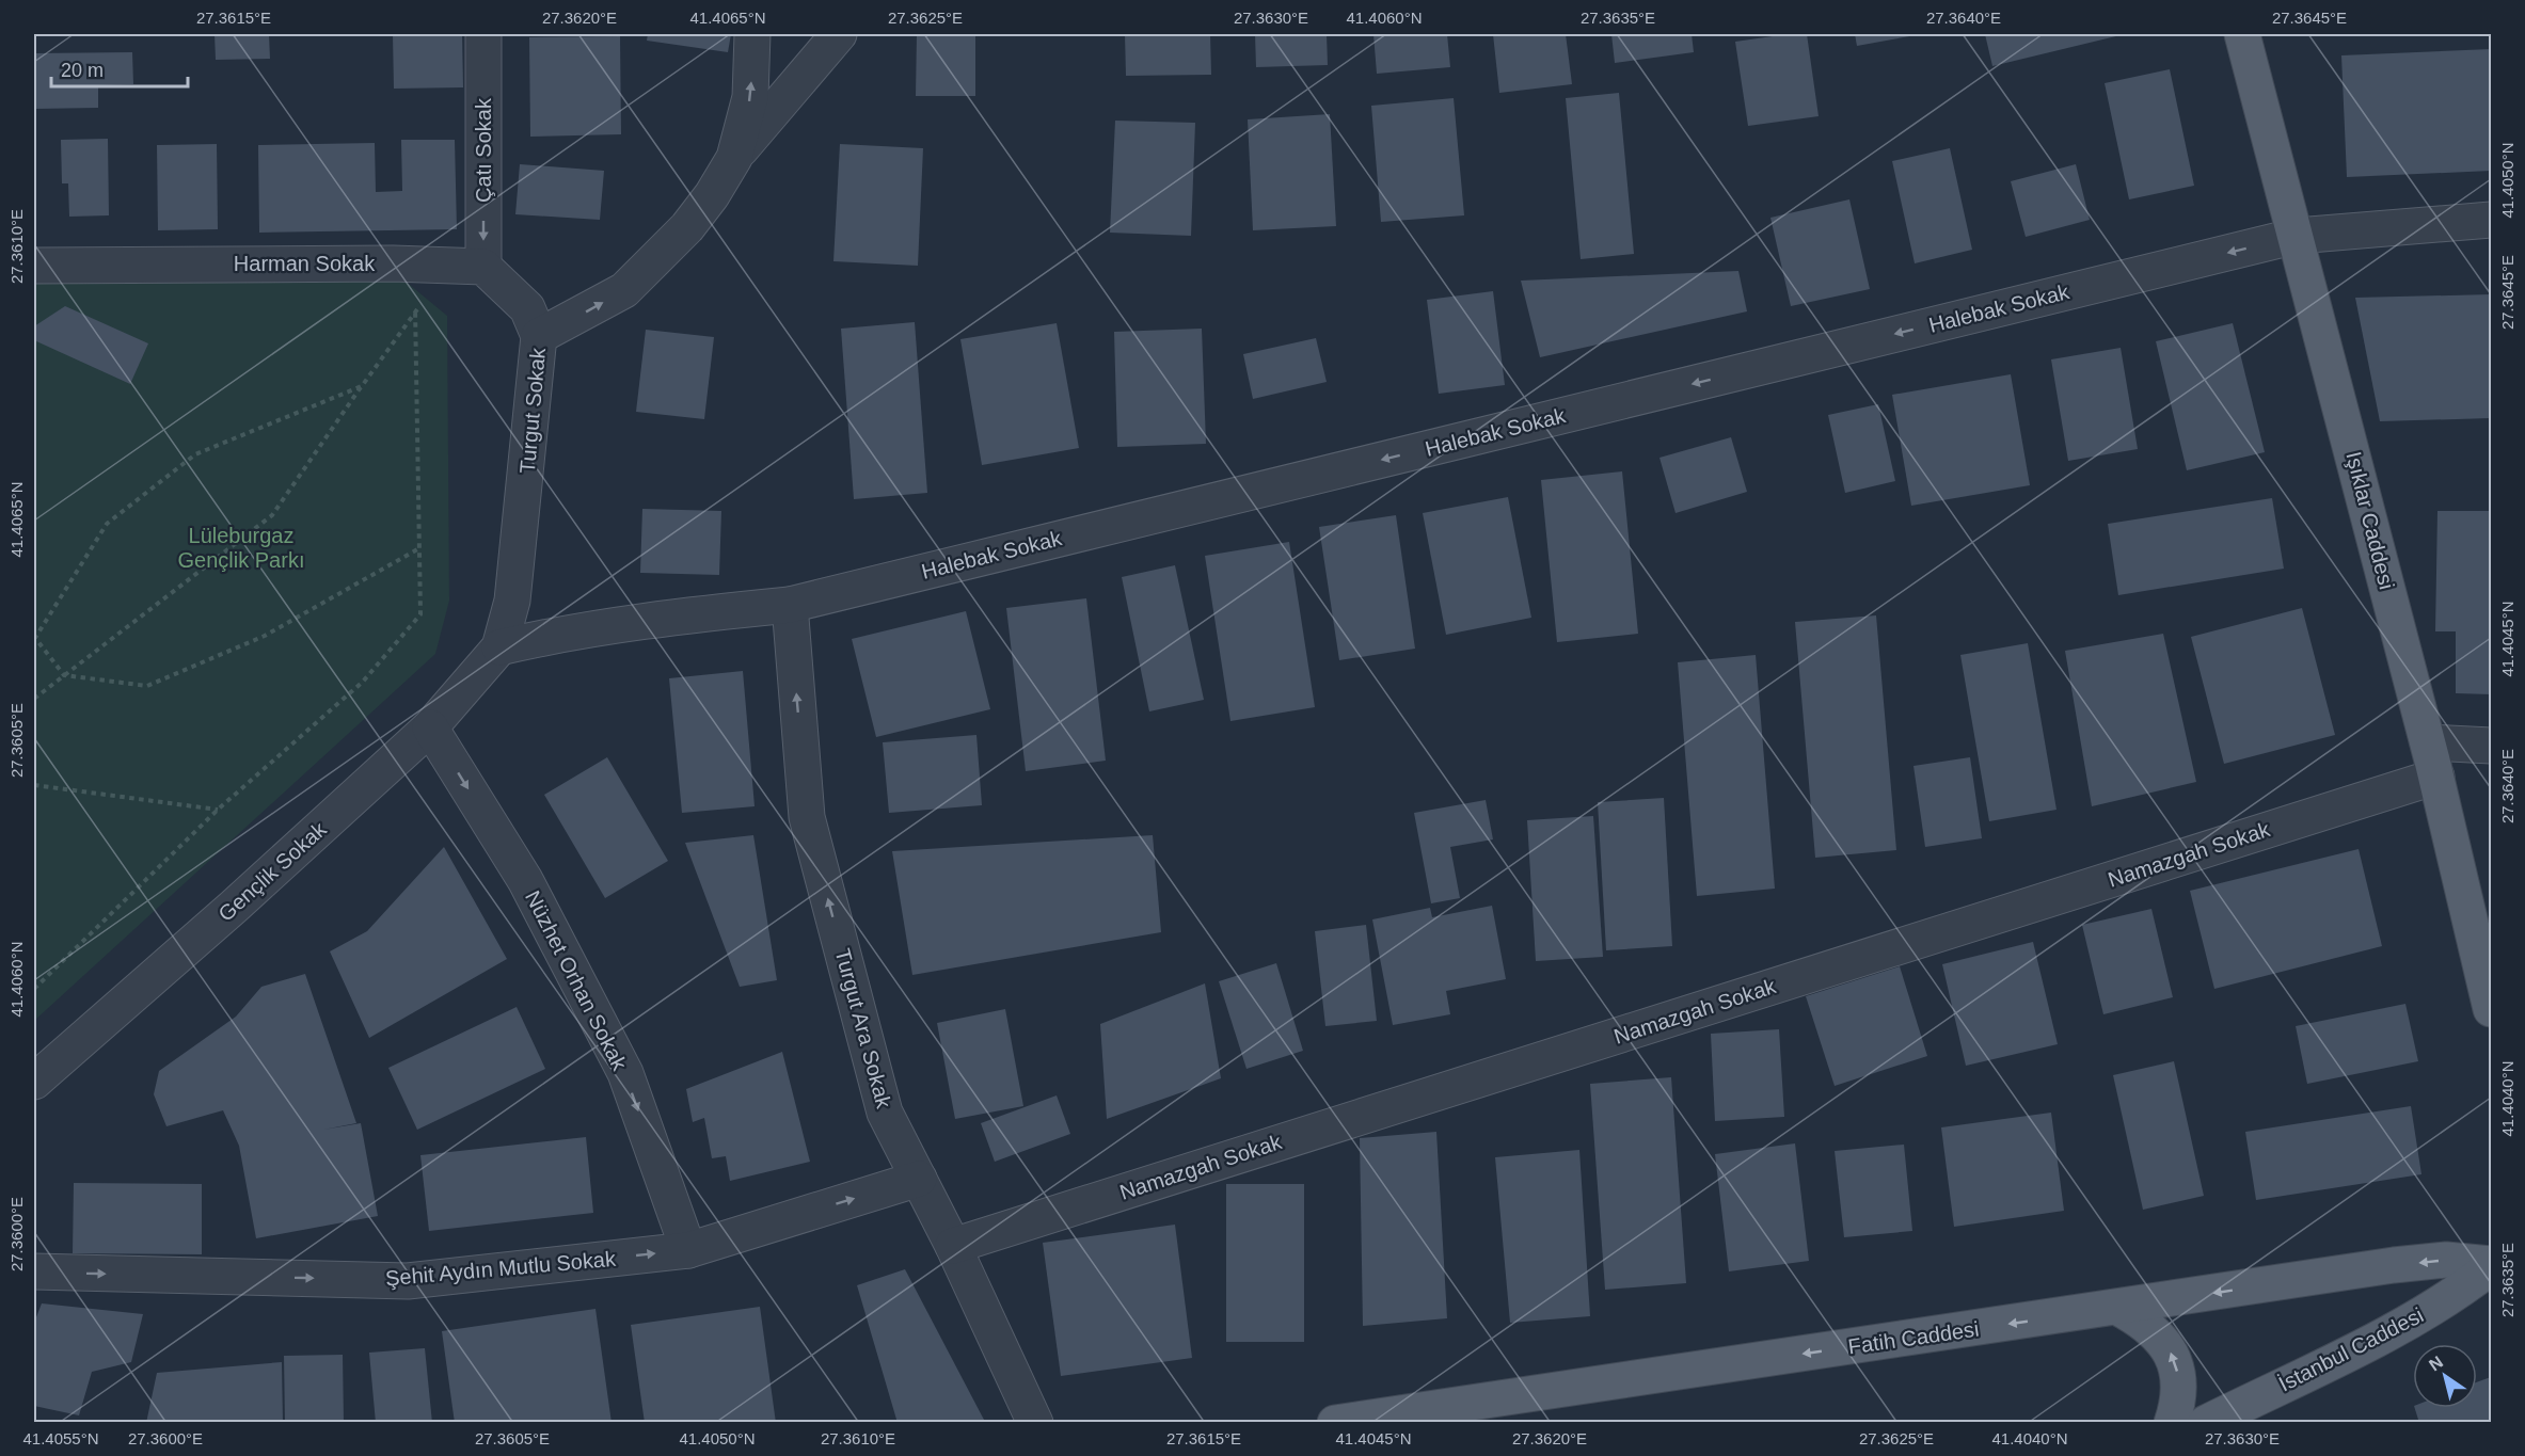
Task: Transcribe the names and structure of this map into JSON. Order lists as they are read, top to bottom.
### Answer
{
  "streets": {
    "main road": ["Işıklar Caddesi", "Fatih Caddesi", "İstanbul Caddesi"],
    "street": [
      "Çatı Sokak",
      "Harman Sokak",
      "Halebak Sokak",
      "Turgut Sokak",
      "Namazgah Sokak",
      "Gençlik Sokak",
      "Nüzhet Orhan Sokak",
      "Turgut Ara Sokak",
      "Şehit Aydın Mutlu Sokak"
    ]
  },
  "crossings": [
    ["Çatı Sokak", "Harman Sokak"],
    ["Halebak Sokak", "Turgut Sokak"],
    ["Halebak Sokak", "Işıklar Caddesi"],
    ["Halebak Sokak", "Gençlik Sokak"],
    ["Halebak Sokak", "Turgut Ara Sokak"],
    ["Turgut Sokak", "Gençlik Sokak"],
    ["Işıklar Caddesi", "Namazgah Sokak"],
    ["Namazgah Sokak", "Turgut Ara Sokak"],
    ["Gençlik Sokak", "Nüzhet Orhan Sokak"],
    ["Nüzhet Orhan Sokak", "Şehit Aydın Mutlu Sokak"],
    ["Turgut Ara Sokak", "Şehit Aydın Mutlu Sokak"],
    ["Fatih Caddesi", "İstanbul Caddesi"]
  ],
  "one_way": [
    "Çatı Sokak",
    "Halebak Sokak",
    "Nüzhet Orhan Sokak",
    "Turgut Ara Sokak",
    "Şehit Aydın Mutlu Sokak",
    "Fatih Caddesi"
  ],
  "parks": ["Lüleburgaz Gençlik Parkı"],
  "scale_bar": "20 m",
  "north": "top left",
  "coordinates": [
    "27.3615°E",
    "27.3620°E",
    "41.4065°N",
    "27.3625°E",
    "27.3630°E",
    "41.4060°N",
    "27.3635°E",
    "27.3640°E",
    "27.3645°E",
    "41.4050°N",
    "27.3610°E",
    "41.4045°N",
    "27.3605°E",
    "41.4040°N",
    "27.3600°E",
    "41.4055°N"
  ]
}
